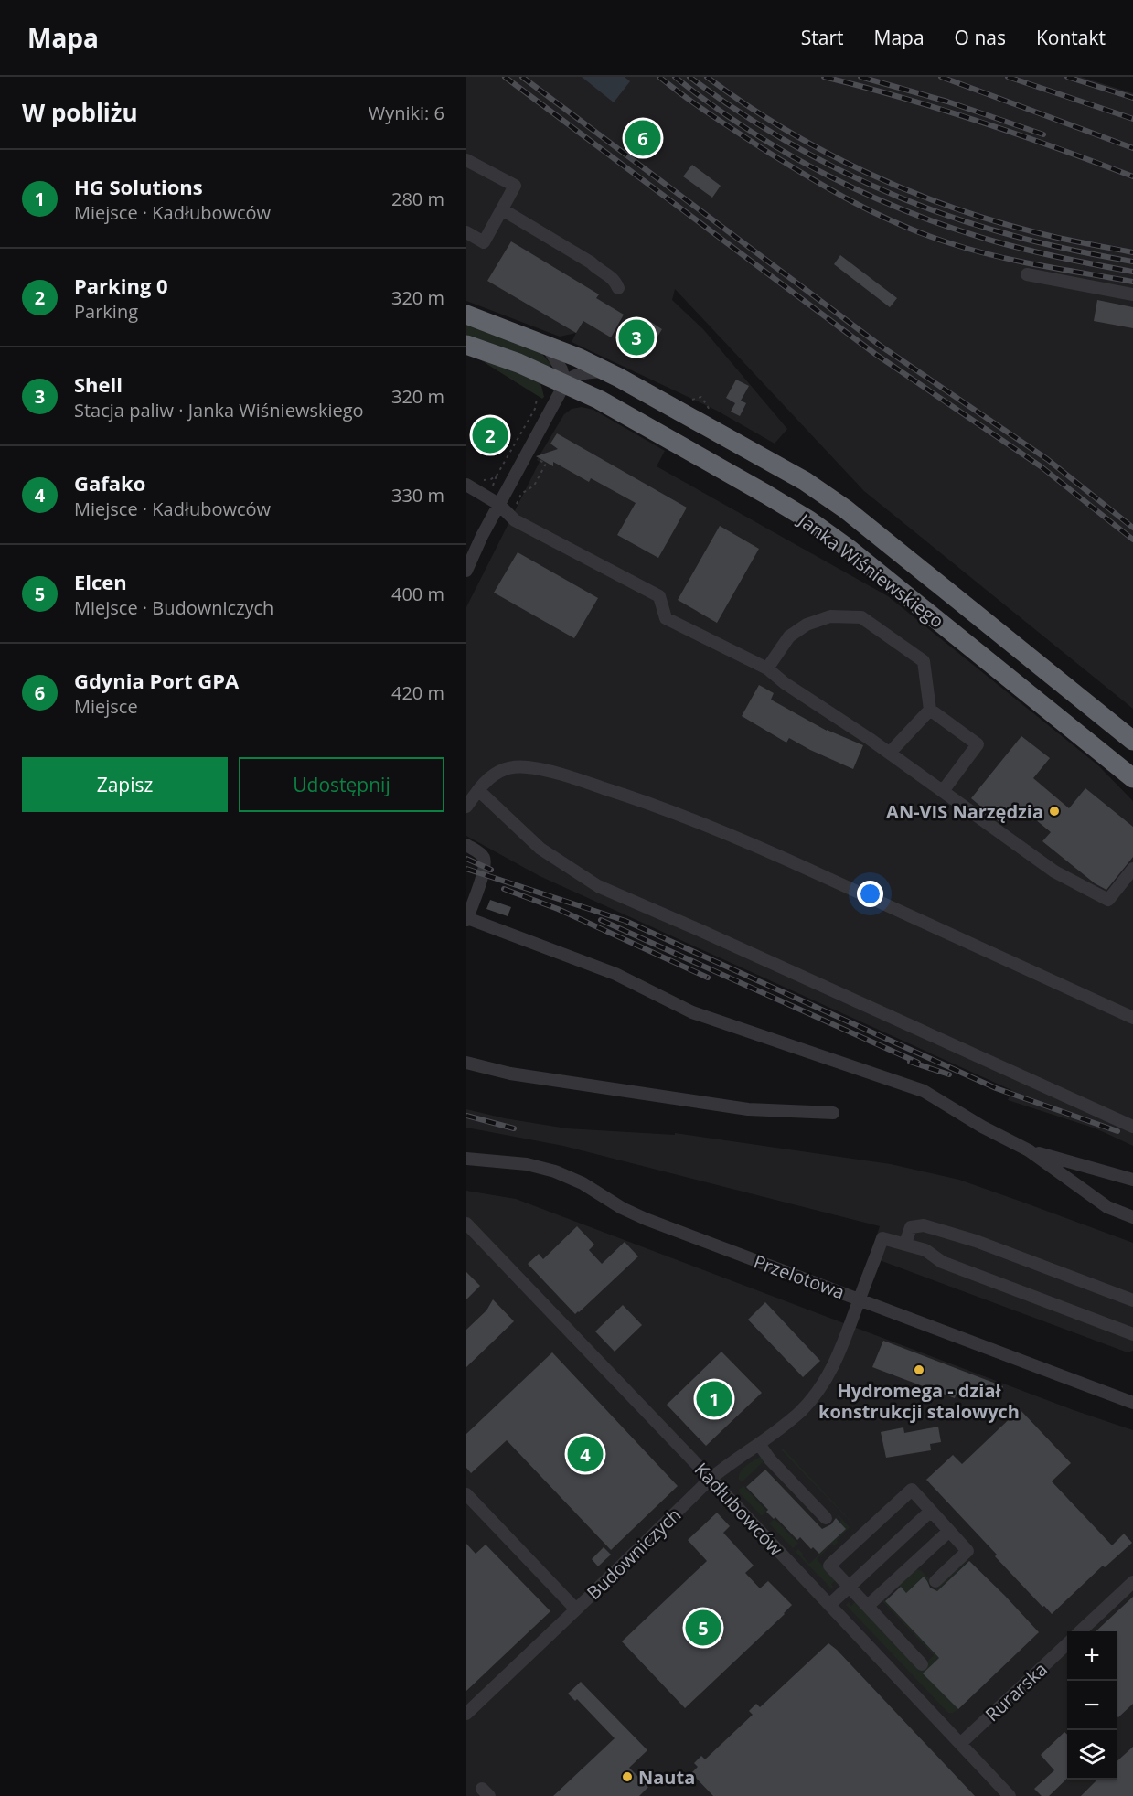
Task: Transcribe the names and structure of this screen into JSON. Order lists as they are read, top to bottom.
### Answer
{
  "streets": {
    "highway": ["Janka Wiśniewskiego"],
    "street": [
      "Przelotowa",
      "Kadłubowców",
      "Budowniczych",
      "Rurarska"
    ]
  },
  "crossings": [
    ["Przelotowa", "Budowniczych"],
    ["Kadłubowców", "Budowniczych"],
    ["Kadłubowców", "Rurarska"]
  ],
  "places": ["AN-VIS Narzędzia", "Hydromega - dział konstrukcji stalowych", "Nauta"],
  "page": {
    "header": "Mapa",
    "nav": [
      "Start",
      "Mapa",
      "O nas",
      "Kontakt"
    ],
    "heading": ["W pobliżu", "Wyniki: 6"],
    "pins": [
      "6",
      "3",
      "2",
      "1",
      "4",
      "5"
    ],
    "list": [
      {
        "mark": "1",
        "name": "HG Solutions",
        "note": "Miejsce · Kadłubowców",
        "value": "280 m"
      },
      {
        "mark": "2",
        "name": "Parking 0",
        "note": "Parking",
        "value": "320 m"
      },
      {
        "mark": "3",
        "name": "Shell",
        "note": "Stacja paliw · Janka Wiśniewskiego",
        "value": "320 m"
      },
      {
        "mark": "4",
        "name": "Gafako",
        "note": "Miejsce · Kadłubowców",
        "value": "330 m"
      },
      {
        "mark": "5",
        "name": "Elcen",
        "note": "Miejsce · Budowniczych",
        "value": "400 m"
      },
      {
        "mark": "6",
        "name": "Gdynia Port GPA",
        "note": "Miejsce",
        "value": "420 m"
      }
    ],
    "buttons": ["Zapisz", "Udostępnij"],
    "map_buttons": ["+", "−"]
  }
}
